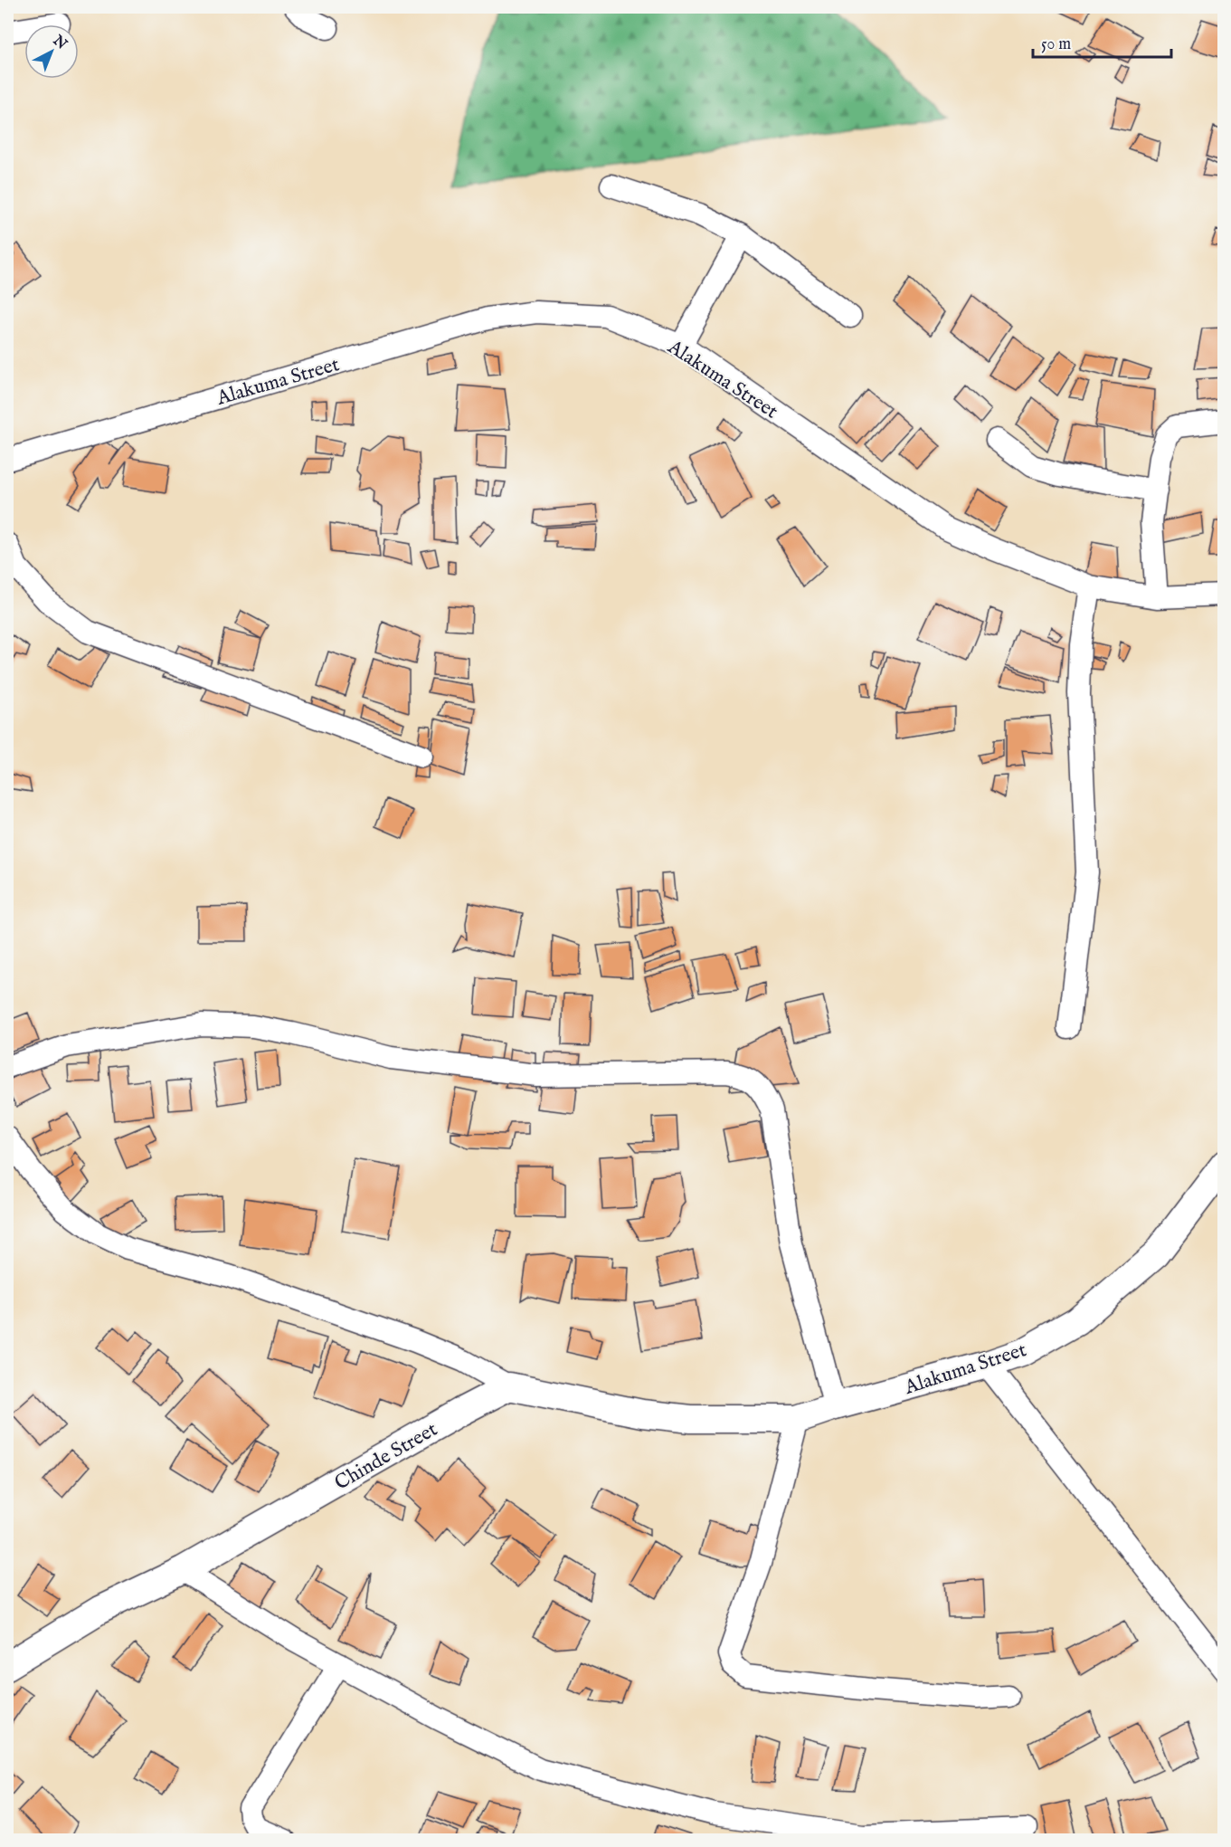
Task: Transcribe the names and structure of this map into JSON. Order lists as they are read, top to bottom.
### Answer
{
  "streets": {
    "street": ["Alakuma Street", "Chinde Street"]
  },
  "scale_bar": "50 m",
  "north": "top right"
}
